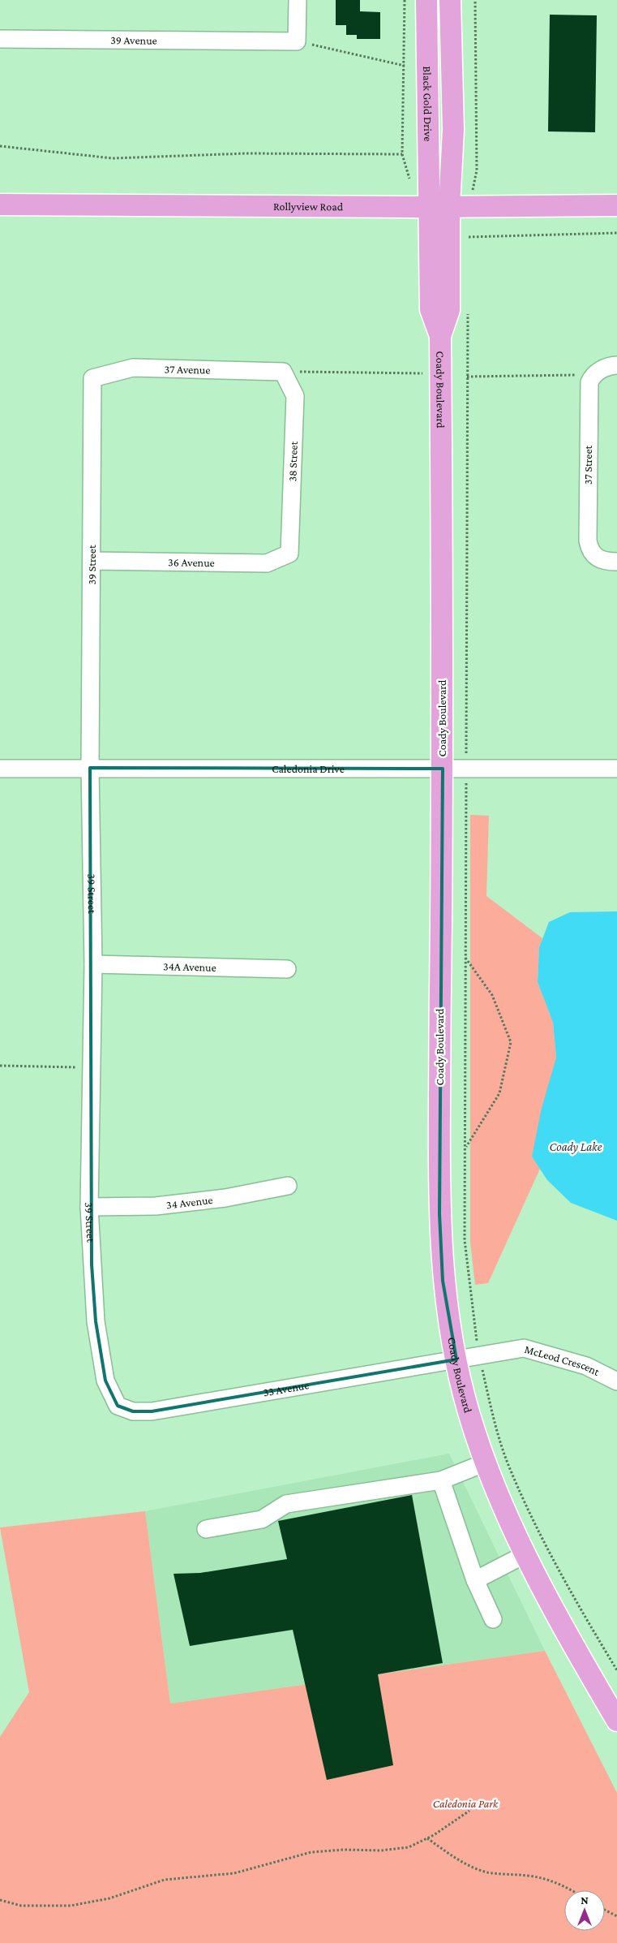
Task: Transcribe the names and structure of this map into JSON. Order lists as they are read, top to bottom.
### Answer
{
  "streets": {
    "main road": ["Black Gold Drive", "Rollyview Road", "Coady Boulevard"],
    "street": [
      "39 Avenue",
      "37 Avenue",
      "38 Street",
      "37 Street",
      "36 Avenue",
      "39 Street",
      "Caledonia Drive",
      "34A Avenue",
      "34 Avenue",
      "McLeod Crescent",
      "33 Avenue"
    ]
  },
  "crossings": [
    ["Black Gold Drive", "Rollyview Road"],
    ["Black Gold Drive", "Coady Boulevard"],
    ["Rollyview Road", "Coady Boulevard"],
    ["37 Avenue", "38 Street"],
    ["37 Avenue", "39 Street"],
    ["Coady Boulevard", "Caledonia Drive"],
    ["Coady Boulevard", "McLeod Crescent"],
    ["Coady Boulevard", "33 Avenue"],
    ["38 Street", "36 Avenue"],
    ["36 Avenue", "39 Street"],
    ["39 Street", "Caledonia Drive"],
    ["39 Street", "34A Avenue"],
    ["39 Street", "34 Avenue"],
    ["39 Street", "33 Avenue"],
    ["McLeod Crescent", "33 Avenue"]
  ],
  "water": ["Coady Lake"],
  "parks": ["Caledonia Park"],
  "north": "top"
}
